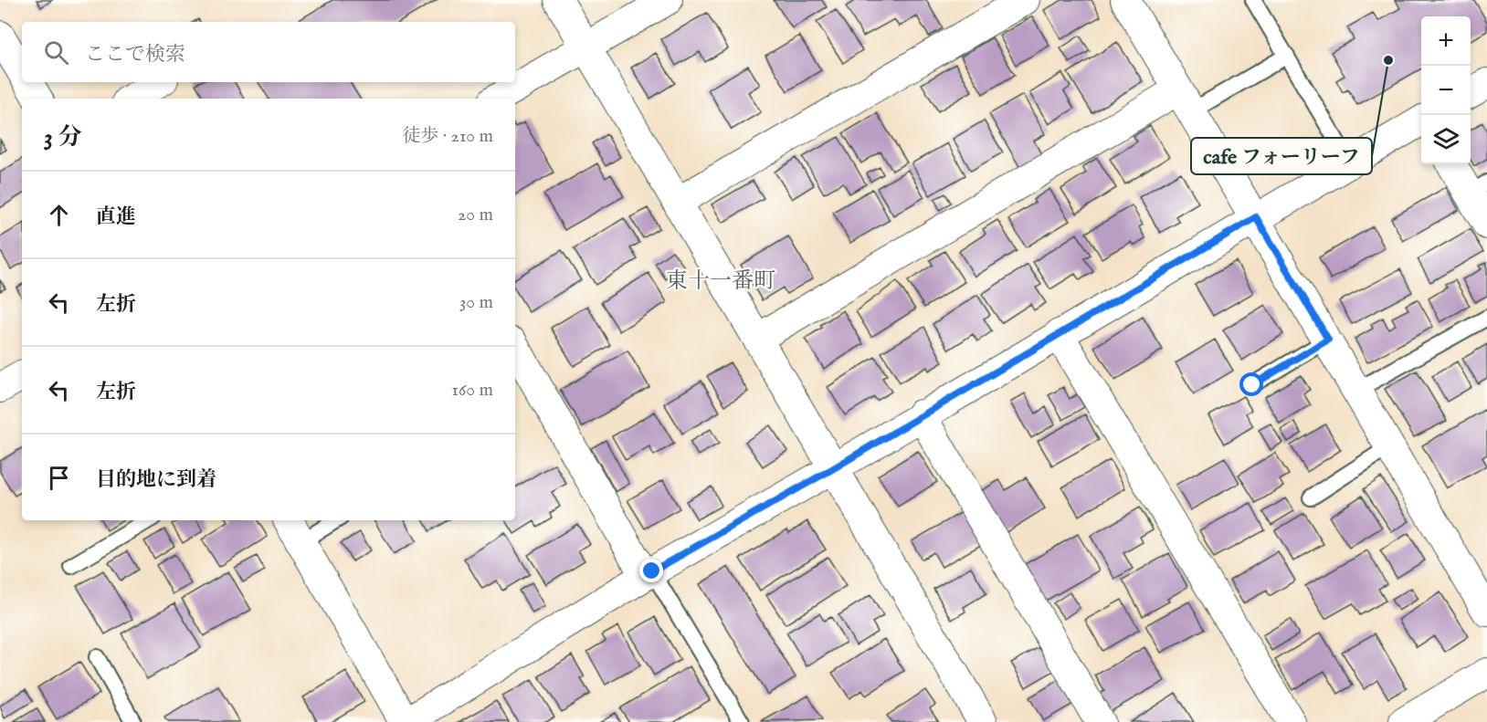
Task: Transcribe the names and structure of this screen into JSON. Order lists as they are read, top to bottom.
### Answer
{
  "districts": ["東十一番町"],
  "places": ["cafe フォーリーフ"],
  "page": {
    "map_buttons": ["+", "−"],
    "search": "ここで検索",
    "heading": ["3 分", "徒歩 · 210 m"],
    "list": [
      ["直進", "20 m"],
      ["左折", "30 m"],
      ["左折", "160 m"],
      "目的地に到着"
    ]
  }
}
